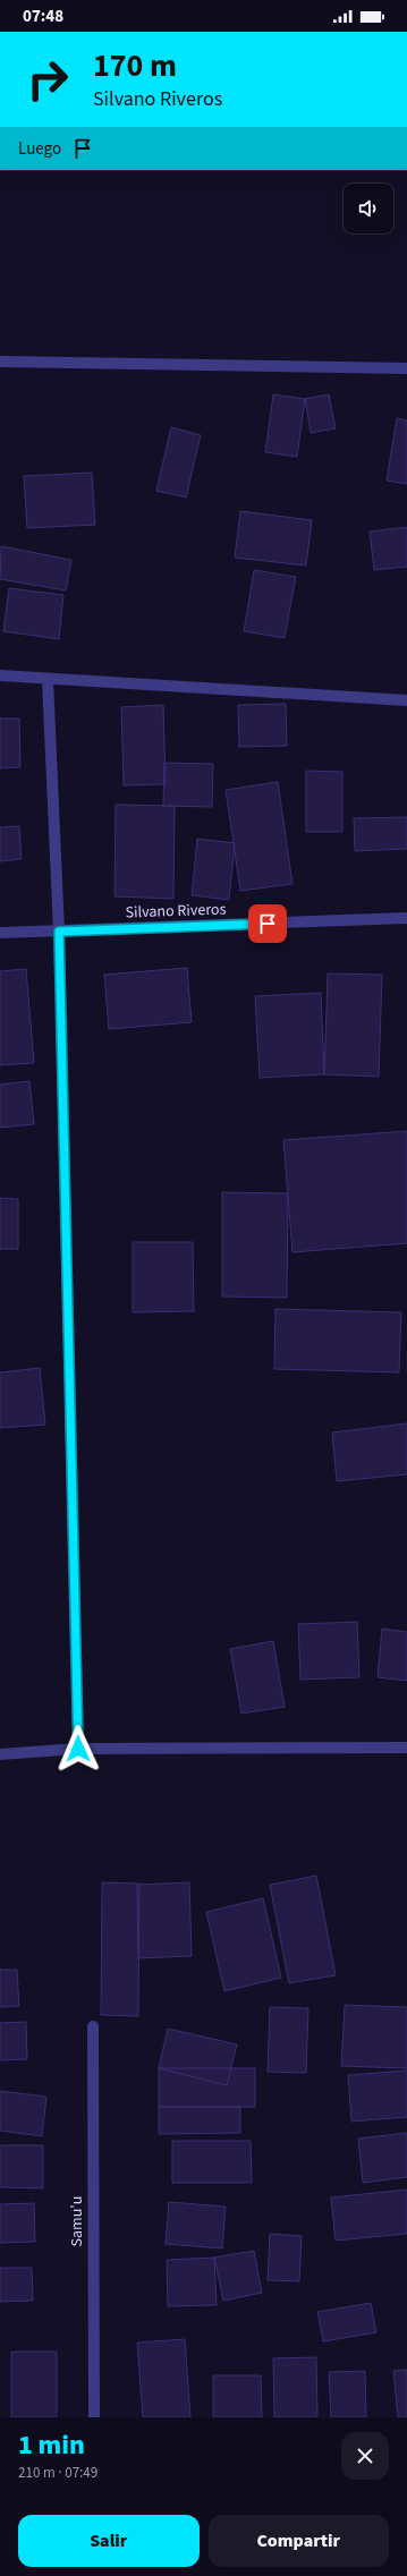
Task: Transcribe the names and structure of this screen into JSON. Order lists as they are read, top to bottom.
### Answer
{
  "streets": {
    "street": ["Silvano Riveros", "Samu'u"]
  },
  "page": {
    "status": "07:48",
    "turn": ["170 m", "Silvano Riveros"],
    "then": "Luego",
    "heading": ["1 min", "210 m · 07:49"],
    "buttons": ["Salir", "Compartir"]
  }
}
